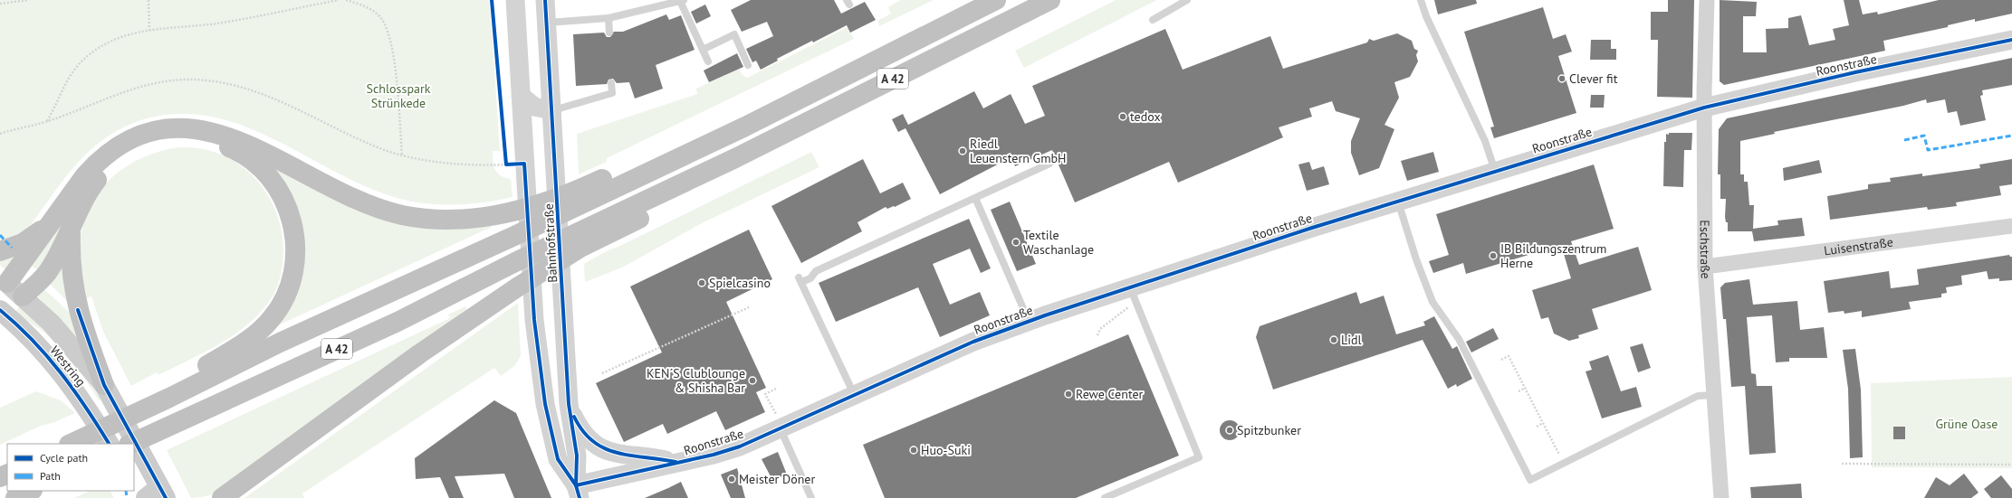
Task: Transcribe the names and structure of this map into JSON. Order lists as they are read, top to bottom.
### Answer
{
  "streets": {
    "highway": ["A 42"],
    "main road": ["Westring"],
    "street": [
      "Roonstraße",
      "Bahnhofstraße",
      "Luisenstraße",
      "Eschstraße"
    ]
  },
  "crossings": [
    ["Roonstraße", "Bahnhofstraße"],
    ["Roonstraße", "Eschstraße"],
    ["Luisenstraße", "Eschstraße"]
  ],
  "parks": ["Schlosspark Strünkede", "Grüne Oase"],
  "places": [
    "Clever fit",
    "tedox",
    "Riedl Leuenstern GmbH",
    "Textile Waschanlage",
    "IB Bildungszentrum Herne",
    "Spielcasino",
    "Lidl",
    "KEN´S Clublounge & Shisha Bar",
    "Rewe Center",
    "Spitzbunker",
    "Huo-Suki",
    "Meister Döner"
  ],
  "legend": ["Cycle path", "Path"]
}
